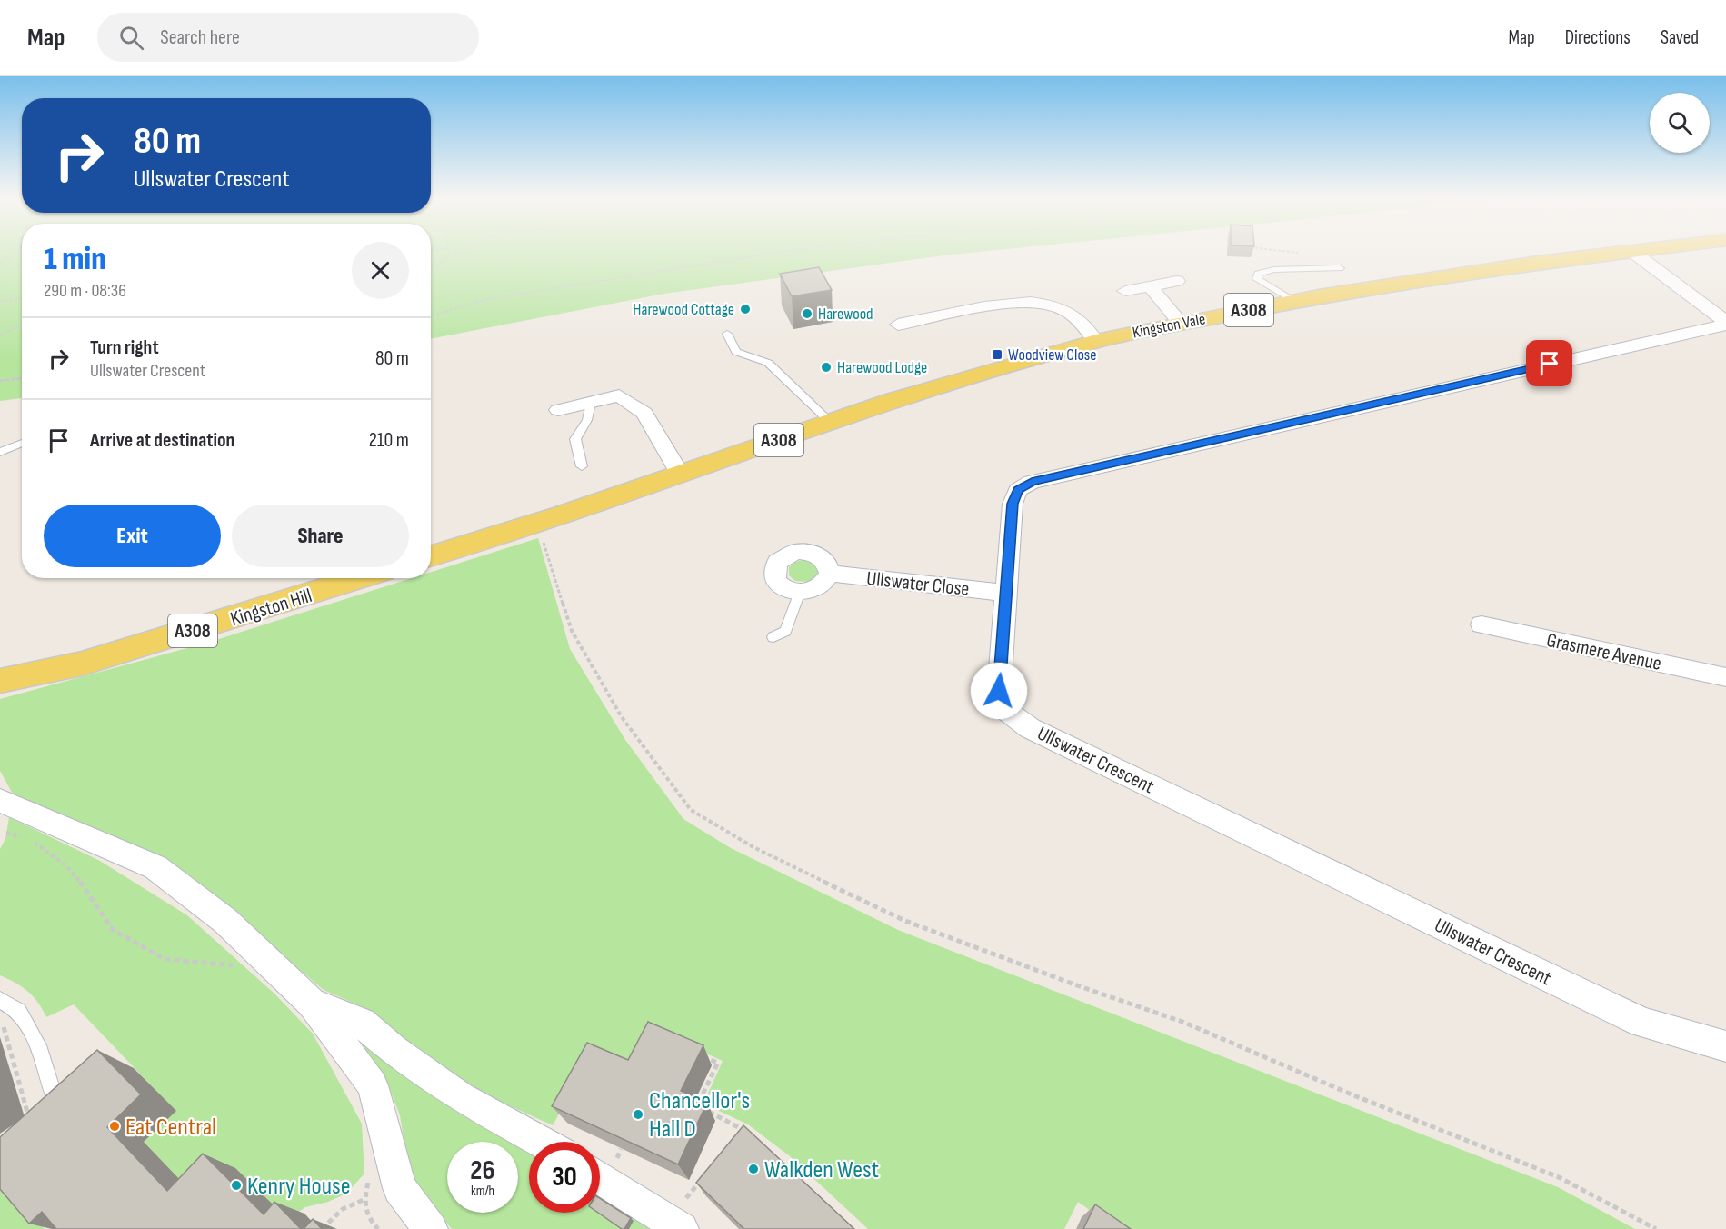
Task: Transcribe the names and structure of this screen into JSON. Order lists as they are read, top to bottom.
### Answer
{
  "streets": {
    "main road": ["A308", "Kingston Vale", "Kingston Hill"],
    "street": ["Ullswater Close", "Grasmere Avenue", "Ullswater Crescent"]
  },
  "crossings": [
    ["A308", "Kingston Vale"],
    ["Ullswater Close", "Ullswater Crescent"]
  ],
  "places": {
    "other": [
      "Harewood Cottage",
      "Harewood",
      "Harewood Lodge",
      "Chancellor's Hall D",
      "Eat Central",
      "Walkden West",
      "Kenry House"
    ],
    "transit": ["Woodview Close"]
  },
  "page": {
    "header": "Map",
    "search": "Search here",
    "nav": ["Map", "Directions", "Saved"],
    "turn": ["80 m", "Ullswater Crescent"],
    "heading": ["1 min", "290 m · 08:36"],
    "list": [
      {
        "name": "Turn right",
        "note": "Ullswater Crescent",
        "value": "80 m"
      },
      {
        "name": "Arrive at destination",
        "value": "210 m"
      }
    ],
    "buttons": ["Exit", "Share"],
    "speed": "26 km/h",
    "limit": "30"
  }
}
